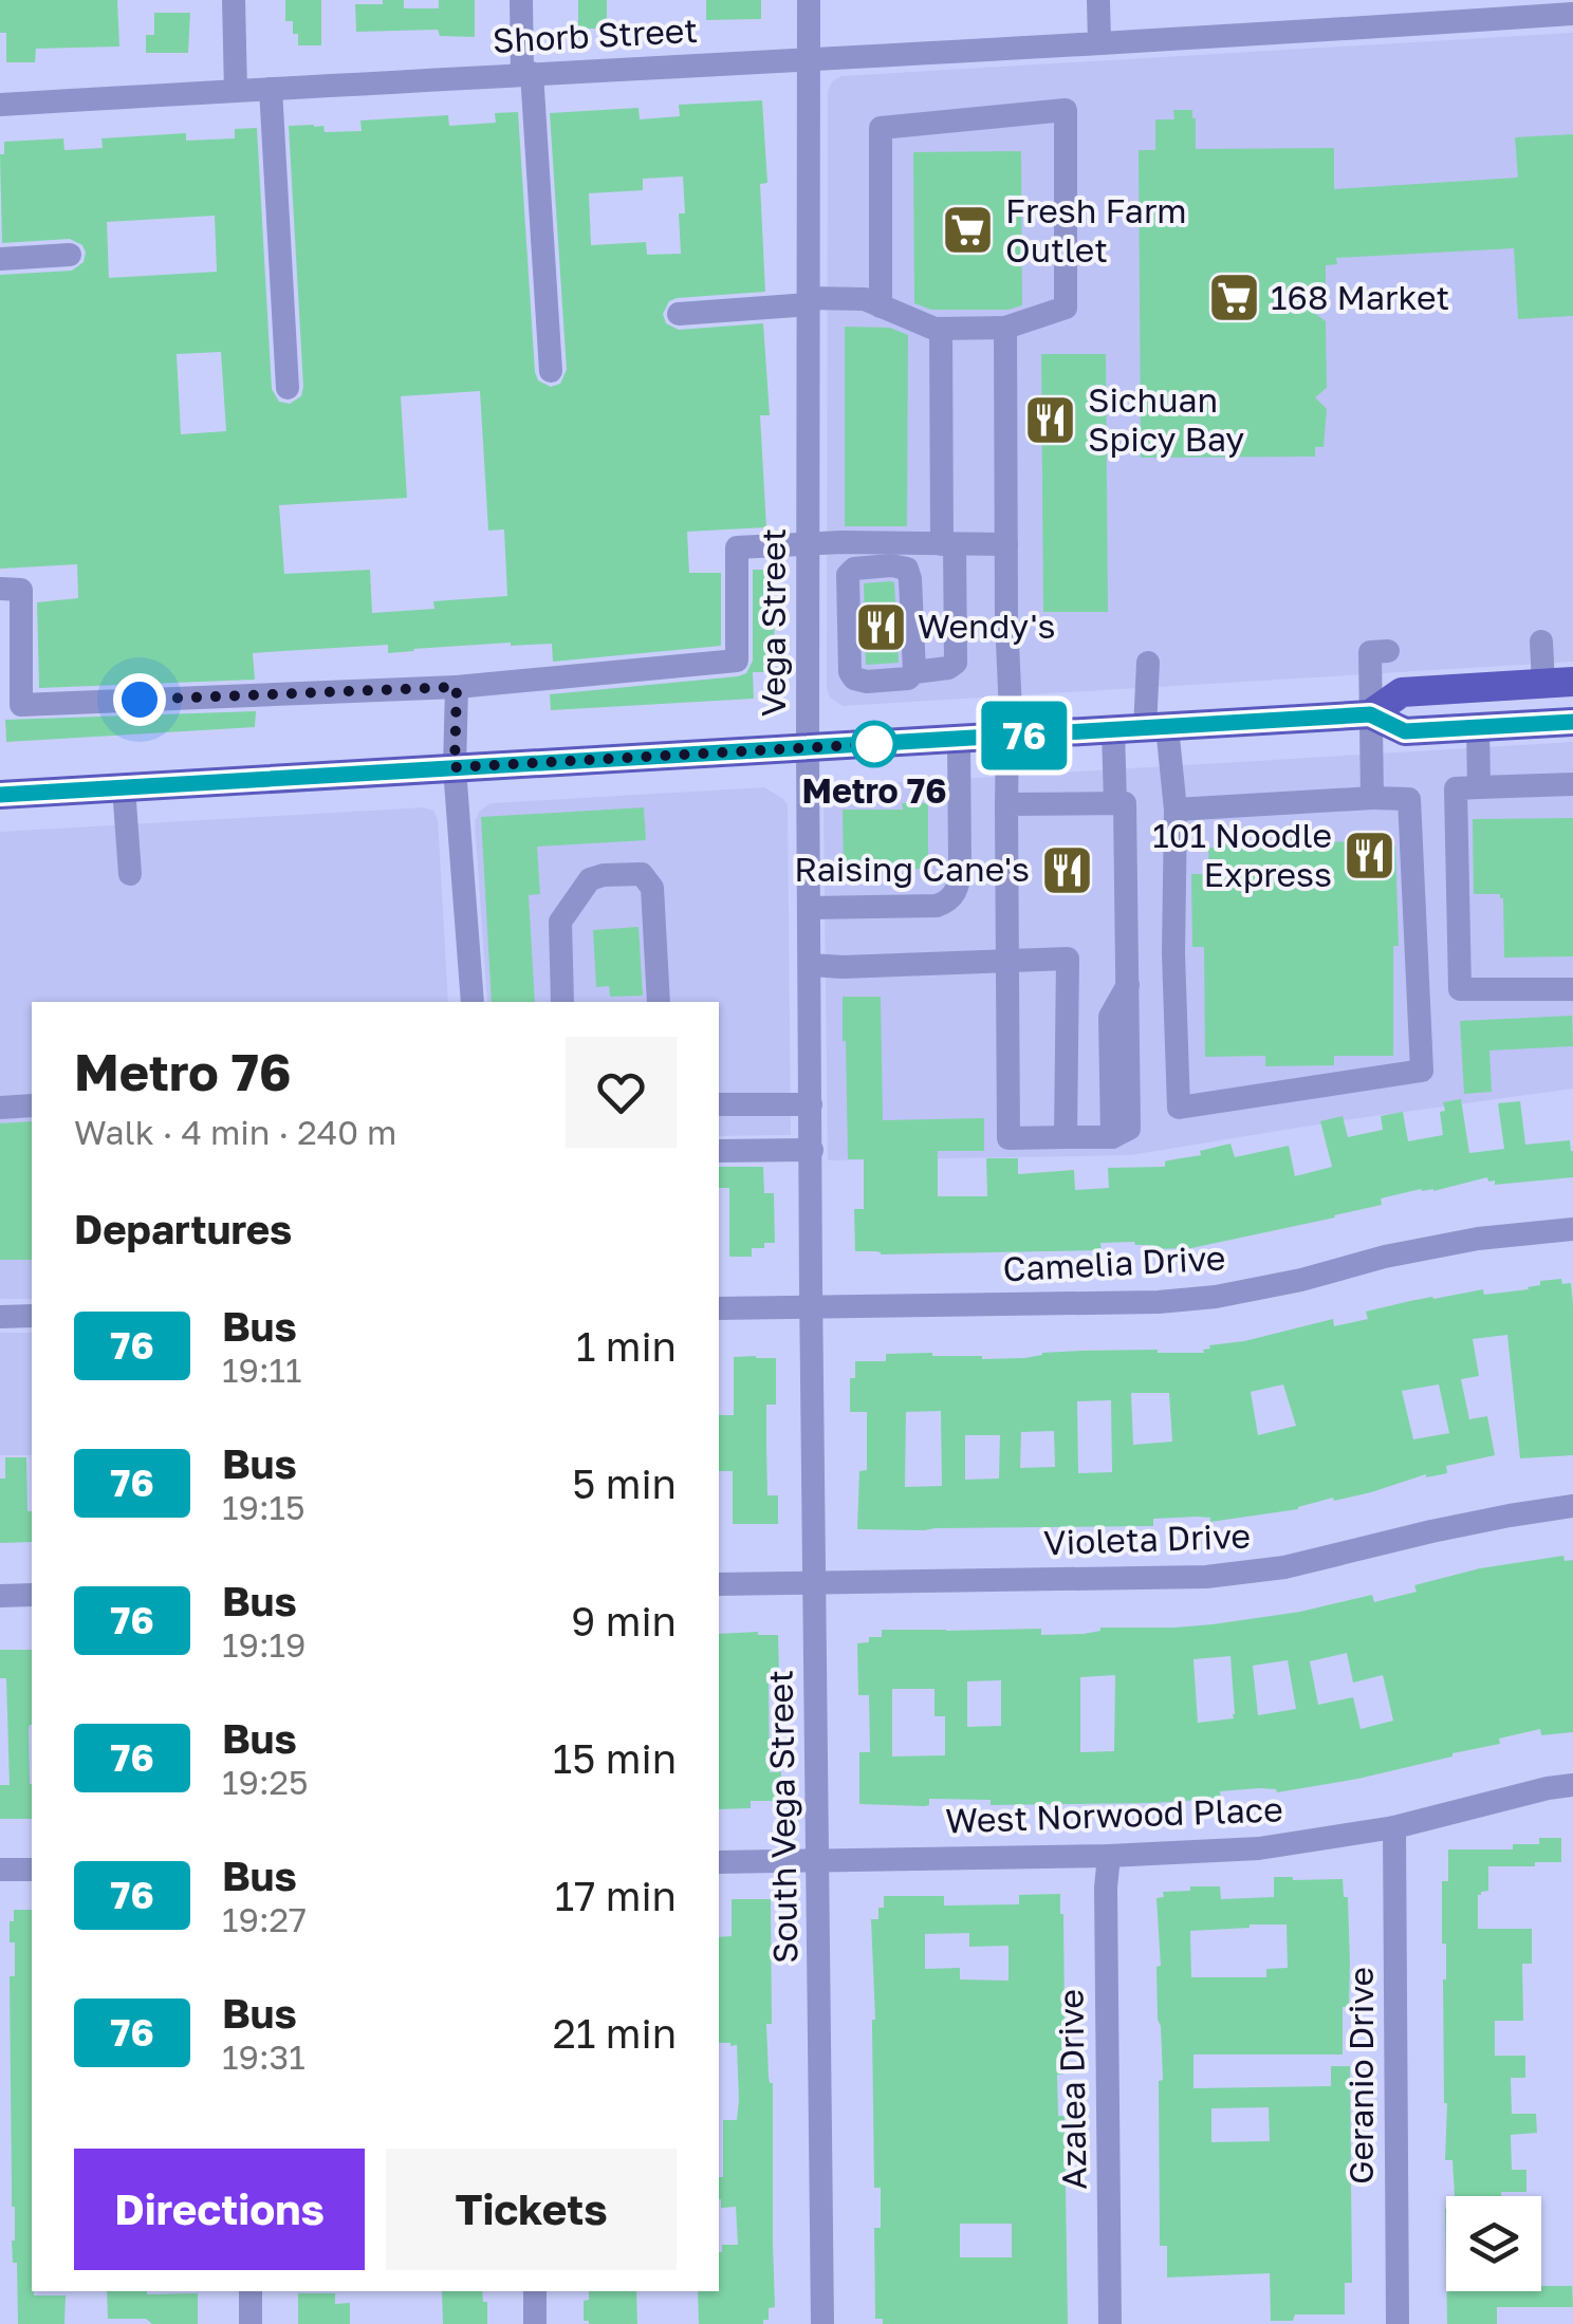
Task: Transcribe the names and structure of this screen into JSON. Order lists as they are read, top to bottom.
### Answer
{
  "streets": {
    "street": [
      "Shorb Street",
      "Vega Street",
      "Camelia Drive",
      "Violeta Drive",
      "West Norwood Place",
      "South Vega Street",
      "Geranio Drive",
      "Azalea Drive"
    ]
  },
  "crossings": [
    ["Shorb Street", "Vega Street"],
    ["Vega Street", "Camelia Drive"],
    ["Vega Street", "South Vega Street"],
    ["Camelia Drive", "South Vega Street"],
    ["Violeta Drive", "South Vega Street"],
    ["West Norwood Place", "South Vega Street"],
    ["West Norwood Place", "Geranio Drive"],
    ["West Norwood Place", "Azalea Drive"]
  ],
  "places": {
    "supermarket": ["Fresh Farm Outlet", "168 Market"],
    "restaurant": [
      "Sichuan Spicy Bay",
      "Wendy's",
      "101 Noodle Express",
      "Raising Cane's"
    ],
    "other": ["Metro 76"]
  },
  "lines": ["bus line 76"],
  "page": {
    "on_map": "76",
    "heading": [
      ["Metro 76", "Walk · 4 min · 240 m"],
      "Departures"
    ],
    "list": [
      {
        "mark": "76",
        "name": "Bus",
        "note": "19:11",
        "value": "1 min"
      },
      {
        "mark": "76",
        "name": "Bus",
        "note": "19:15",
        "value": "5 min"
      },
      {
        "mark": "76",
        "name": "Bus",
        "note": "19:19",
        "value": "9 min"
      },
      {
        "mark": "76",
        "name": "Bus",
        "note": "19:25",
        "value": "15 min"
      },
      {
        "mark": "76",
        "name": "Bus",
        "note": "19:27",
        "value": "17 min"
      },
      {
        "mark": "76",
        "name": "Bus",
        "note": "19:31",
        "value": "21 min"
      }
    ],
    "buttons": ["Directions", "Tickets"]
  }
}
